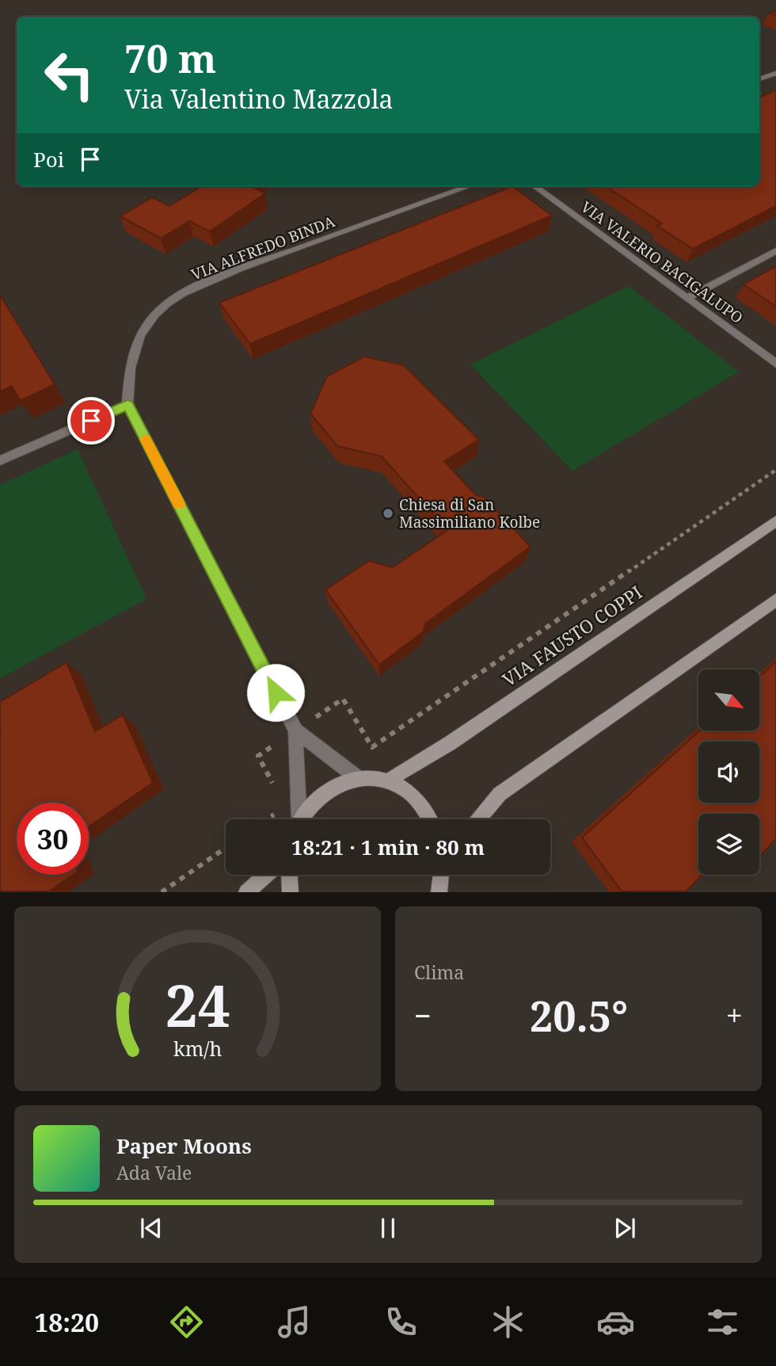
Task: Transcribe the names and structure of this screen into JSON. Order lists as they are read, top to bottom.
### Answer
{
  "streets": {
    "street": ["VIA ALFREDO BINDA", "VIA VALERIO BACIGALUPO", "VIA FAUSTO COPPI"]
  },
  "places": ["Chiesa di San Massimiliano Kolbe"],
  "north": "bottom right",
  "page": {
    "turn": ["70 m", "Via Valentino Mazzola"],
    "then": "Poi",
    "limit": "30",
    "trip": "18:21 · 1 min · 80 m",
    "tile": "Clima",
    "heat": ["−", "20.5°", "+"],
    "song": ["Paper Moons", "Ada Vale"],
    "tabs": "18:20",
    "gauge": ["24", "km/h"]
  }
}
